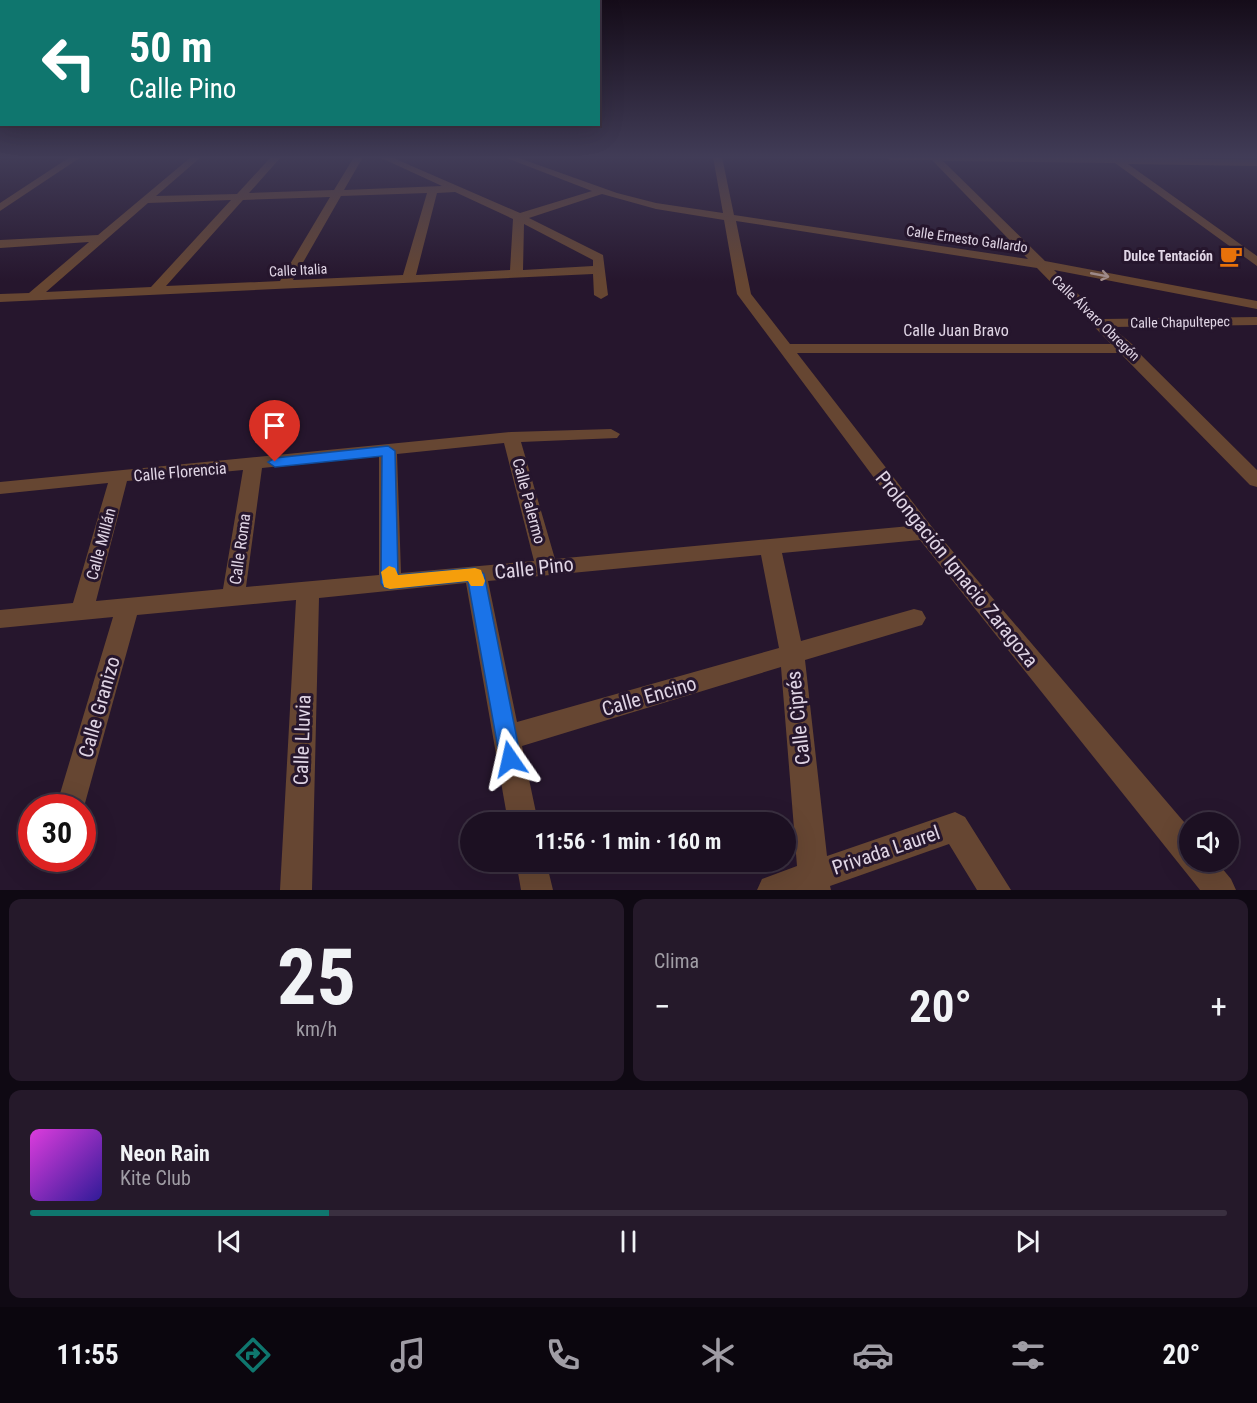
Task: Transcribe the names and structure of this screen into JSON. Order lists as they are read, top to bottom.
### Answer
{
  "streets": {
    "street": [
      "Calle Ernesto Gallardo",
      "Calle Italia",
      "Calle Álvaro Obregón",
      "Calle Chapultepec",
      "Calle Juan Bravo",
      "Calle Florencia",
      "Calle Palermo",
      "Calle Millán",
      "Calle Roma",
      "Calle Pino",
      "Prolongación Ignacio Zaragoza",
      "Calle Encino",
      "Calle Granizo",
      "Calle Ciprés",
      "Calle Lluvia",
      "Privada Laurel"
    ]
  },
  "crossings": [
    ["Calle Ernesto Gallardo", "Calle Álvaro Obregón"],
    ["Calle Ernesto Gallardo", "Prolongación Ignacio Zaragoza"],
    ["Calle Álvaro Obregón", "Calle Chapultepec"],
    ["Calle Álvaro Obregón", "Calle Juan Bravo"],
    ["Calle Juan Bravo", "Prolongación Ignacio Zaragoza"],
    ["Calle Florencia", "Calle Palermo"],
    ["Calle Florencia", "Calle Millán"],
    ["Calle Florencia", "Calle Roma"],
    ["Calle Palermo", "Calle Pino"],
    ["Calle Millán", "Calle Pino"],
    ["Calle Roma", "Calle Pino"],
    ["Calle Pino", "Prolongación Ignacio Zaragoza"],
    ["Calle Pino", "Calle Granizo"],
    ["Calle Pino", "Calle Ciprés"],
    ["Calle Pino", "Calle Lluvia"],
    ["Calle Encino", "Calle Ciprés"],
    ["Calle Ciprés", "Privada Laurel"]
  ],
  "places": {
    "cafe": ["Dulce Tentación"]
  },
  "page": {
    "turn": ["50 m", "Calle Pino"],
    "limit": "30",
    "trip": "11:56 · 1 min · 160 m",
    "tile": [
      ["25", "km/h"],
      "Clima"
    ],
    "heat": ["−", "20°", "+"],
    "song": ["Neon Rain", "Kite Club"],
    "tabs": ["11:55", "20°"]
  }
}
